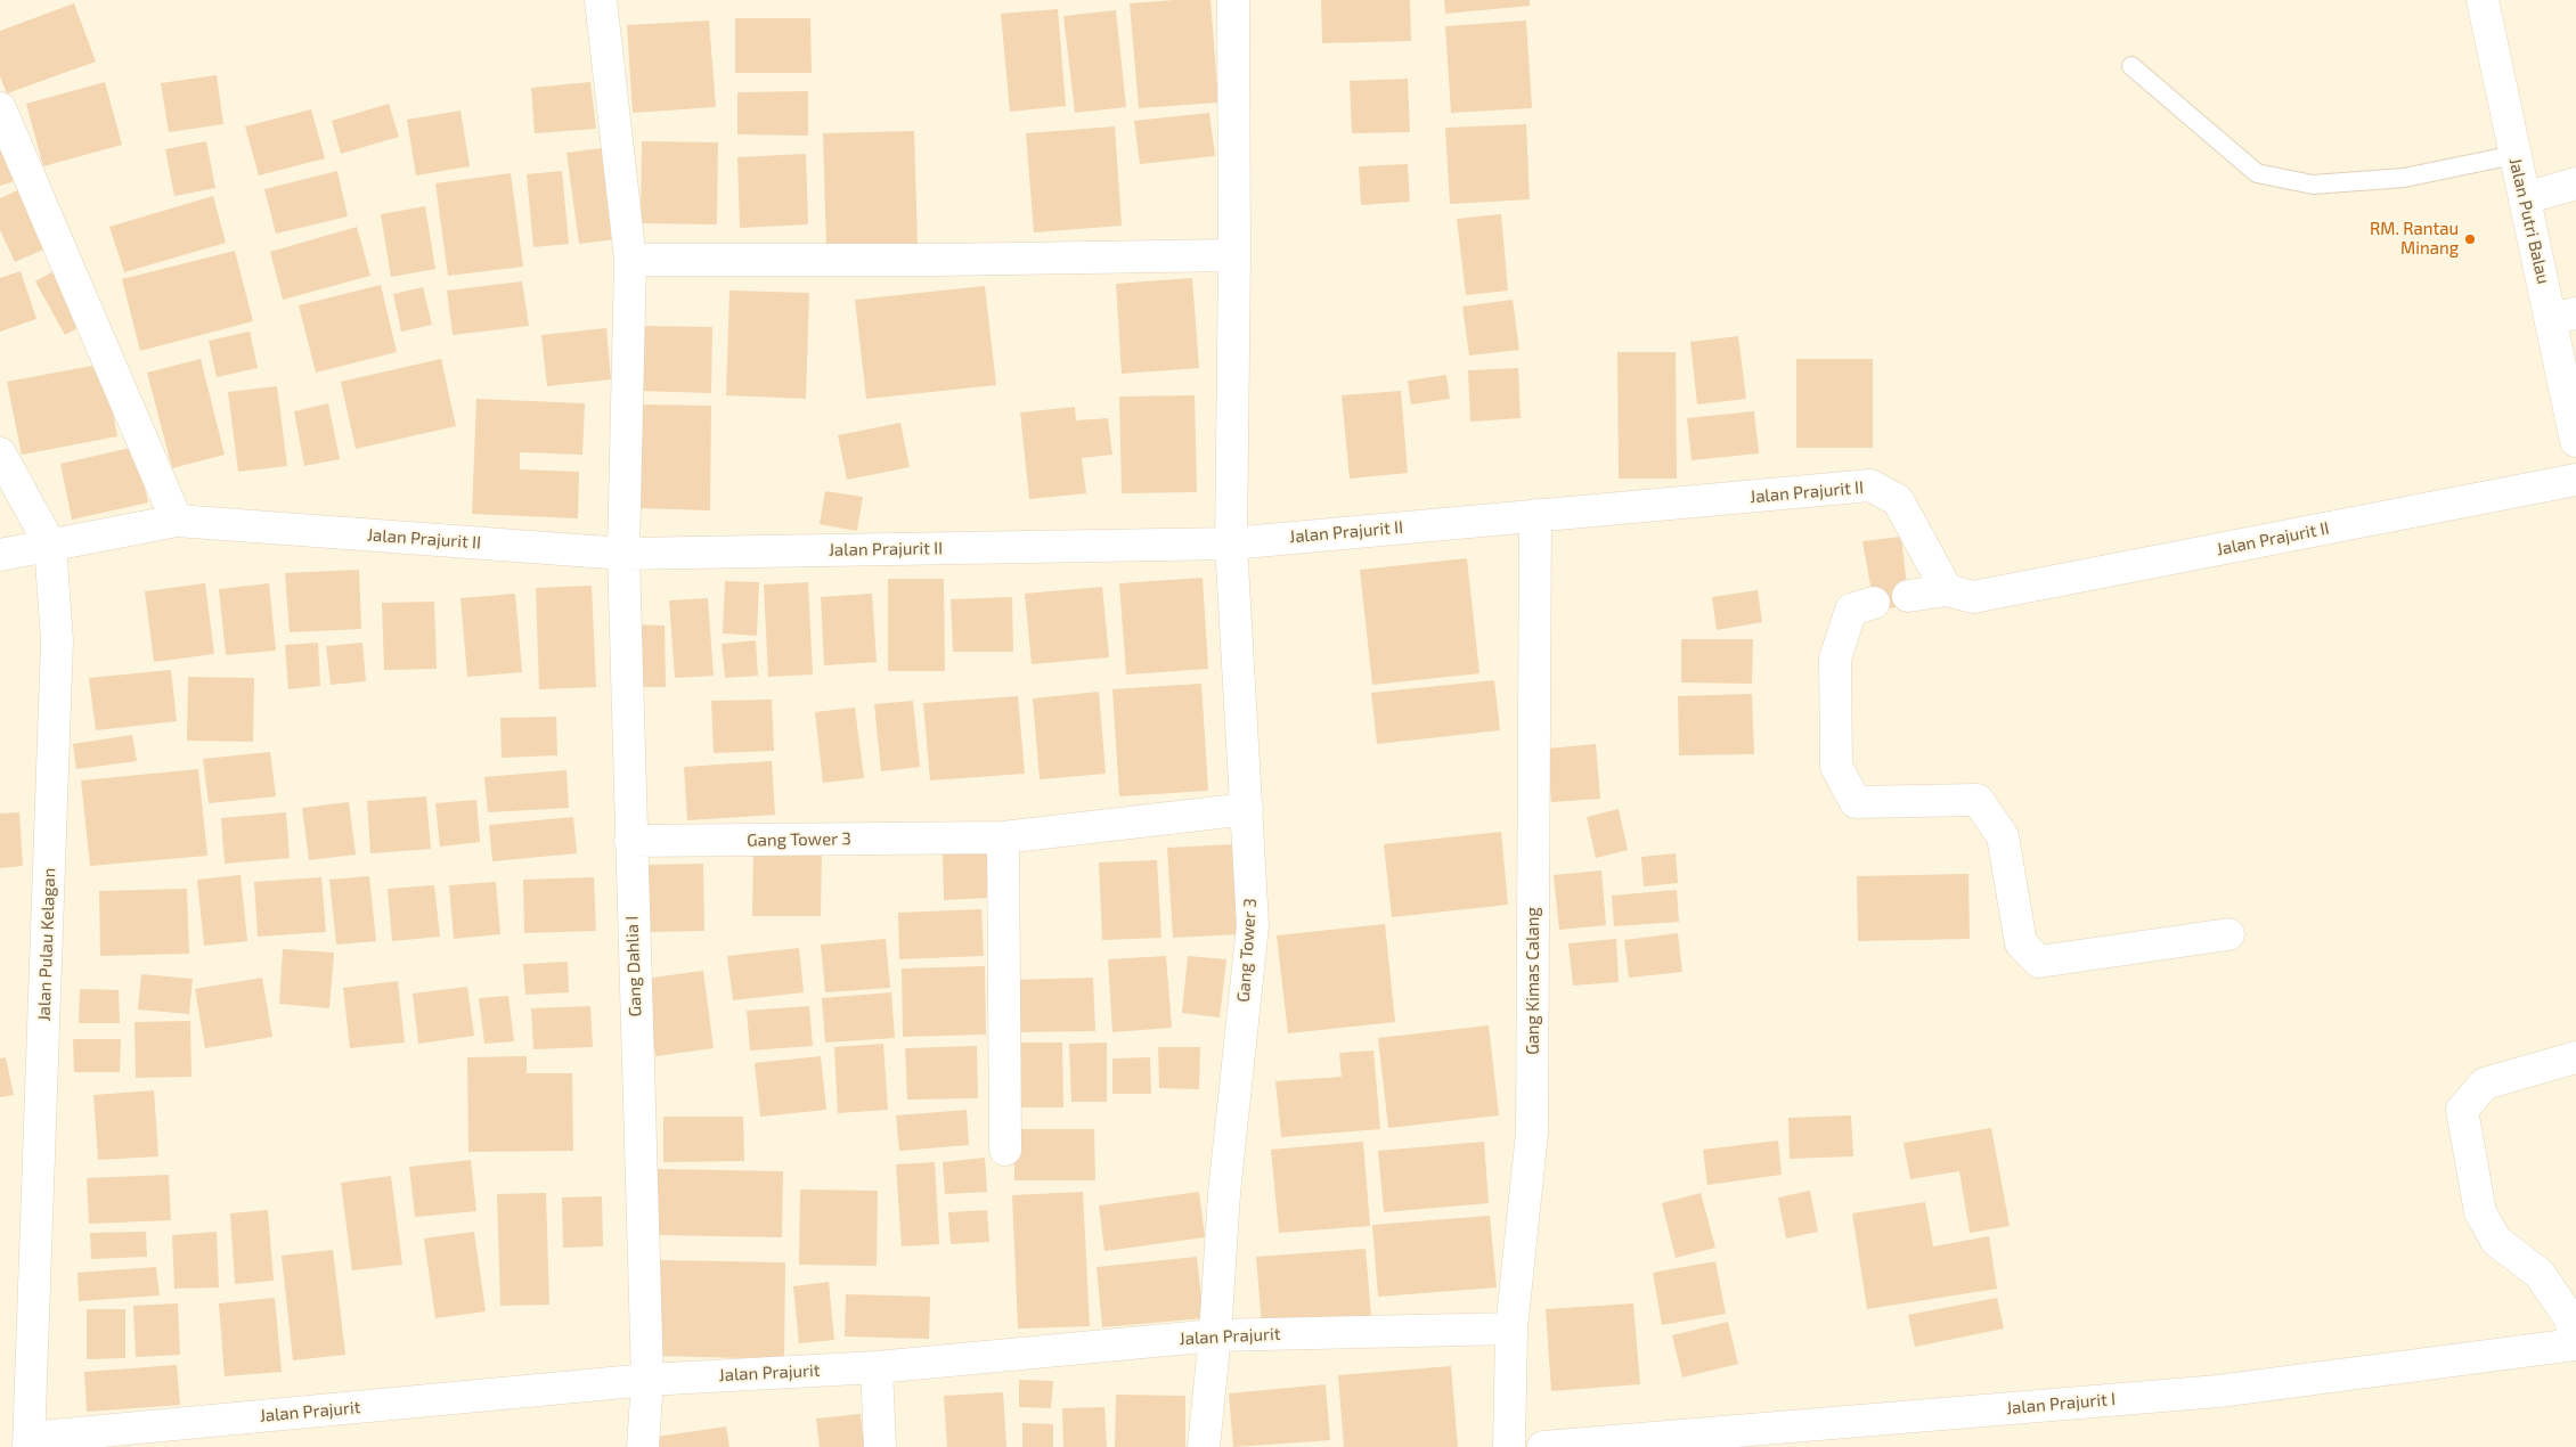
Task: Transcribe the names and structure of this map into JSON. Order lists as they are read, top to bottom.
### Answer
{
  "streets": {
    "street": [
      "Jalan Putri Balau",
      "Jalan Prajurit II",
      "Gang Tower 3",
      "Jalan Pulau Kelagan",
      "Gang Dahlia I",
      "Gang Kimas Calang",
      "Jalan Prajurit",
      "Jalan Prajurit I"
    ]
  },
  "crossings": [
    ["Jalan Prajurit II", "Jalan Pulau Kelagan"],
    ["Jalan Prajurit II", "Gang Dahlia I"],
    ["Jalan Prajurit II", "Gang Kimas Calang"],
    ["Gang Tower 3", "Gang Dahlia I"],
    ["Gang Tower 3", "Jalan Prajurit"],
    ["Jalan Pulau Kelagan", "Jalan Prajurit"],
    ["Gang Dahlia I", "Jalan Prajurit"],
    ["Gang Kimas Calang", "Jalan Prajurit"]
  ],
  "places": ["RM. Rantau Minang"]
}
